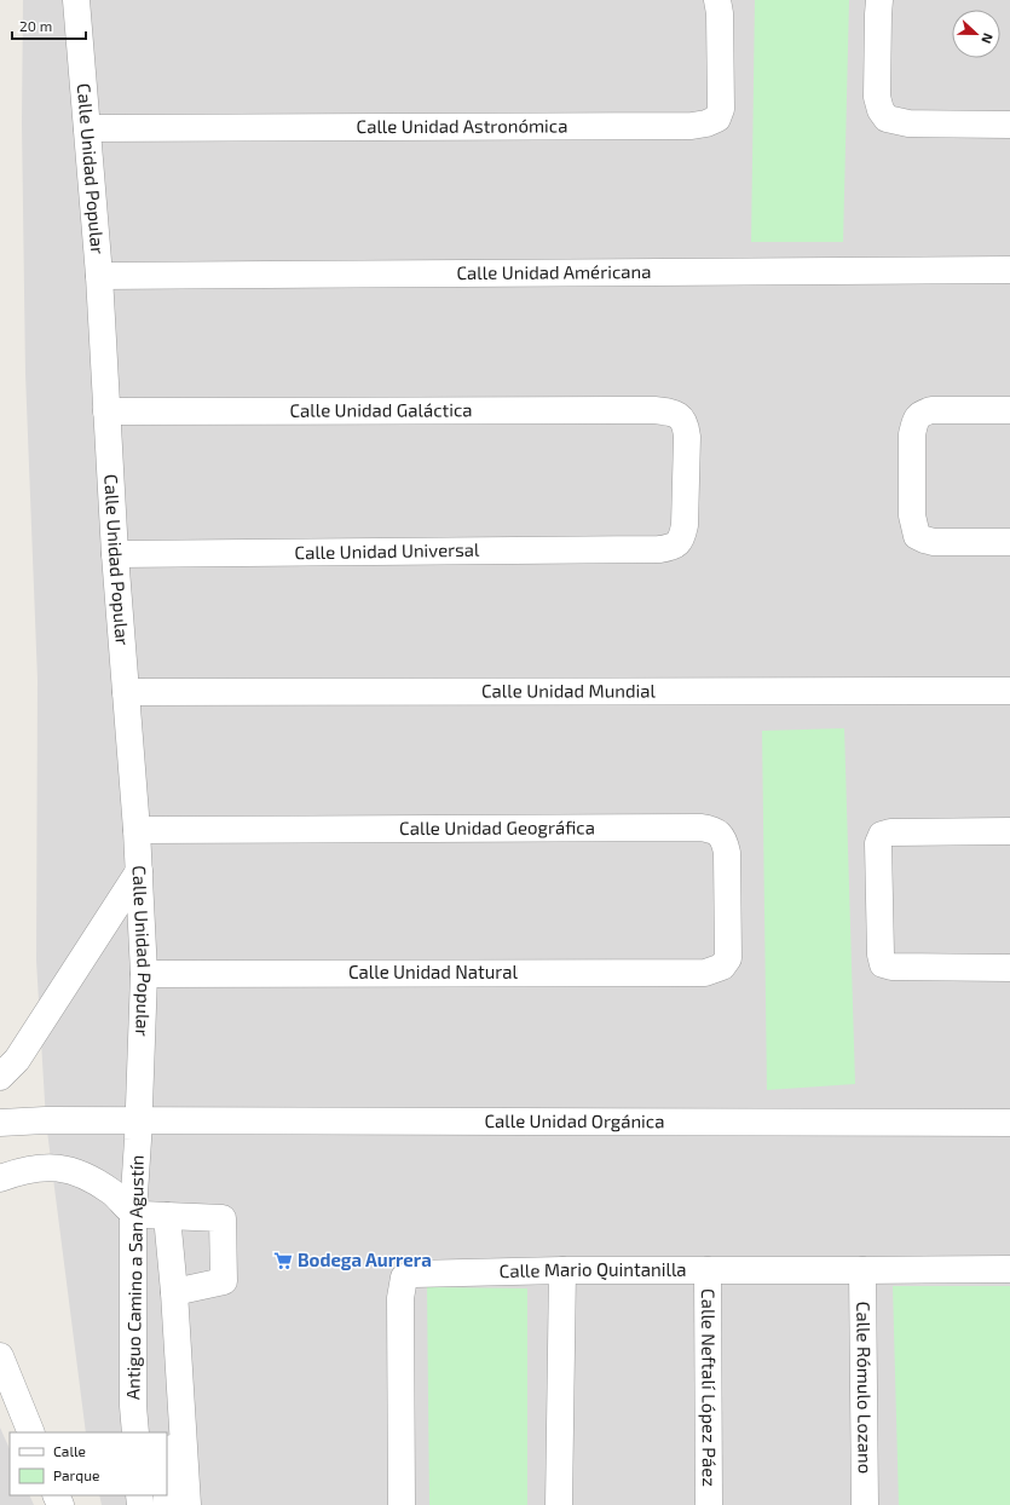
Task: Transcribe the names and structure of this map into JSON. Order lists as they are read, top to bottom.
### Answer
{
  "streets": {
    "street": [
      "Calle Unidad Astronómica",
      "Calle Unidad Popular",
      "Calle Unidad Américana",
      "Calle Unidad Galáctica",
      "Calle Unidad Universal",
      "Calle Unidad Mundial",
      "Calle Unidad Geográfica",
      "Calle Unidad Natural",
      "Calle Unidad Orgánica",
      "Calle Mario Quintanilla",
      "Antiguo Camino a San Agustín",
      "Calle Neftalí López Páez",
      "Calle Rómulo Lozano"
    ]
  },
  "crossings": [
    ["Calle Unidad Astronómica", "Calle Unidad Popular"],
    ["Calle Unidad Popular", "Calle Unidad Américana"],
    ["Calle Unidad Popular", "Calle Unidad Galáctica"],
    ["Calle Unidad Popular", "Calle Unidad Universal"],
    ["Calle Unidad Popular", "Calle Unidad Mundial"],
    ["Calle Unidad Popular", "Calle Unidad Geográfica"],
    ["Calle Unidad Popular", "Calle Unidad Natural"],
    ["Calle Unidad Popular", "Calle Unidad Orgánica"],
    ["Calle Unidad Popular", "Antiguo Camino a San Agustín"],
    ["Calle Unidad Galáctica", "Calle Unidad Universal"],
    ["Calle Unidad Geográfica", "Calle Unidad Natural"],
    ["Calle Unidad Orgánica", "Antiguo Camino a San Agustín"],
    ["Calle Mario Quintanilla", "Calle Neftalí López Páez"],
    ["Calle Mario Quintanilla", "Calle Rómulo Lozano"]
  ],
  "places": {
    "supermarket": ["Bodega Aurrera"]
  },
  "legend": ["Calle", "Parque"],
  "scale_bar": "20 m",
  "north": "right"
}
